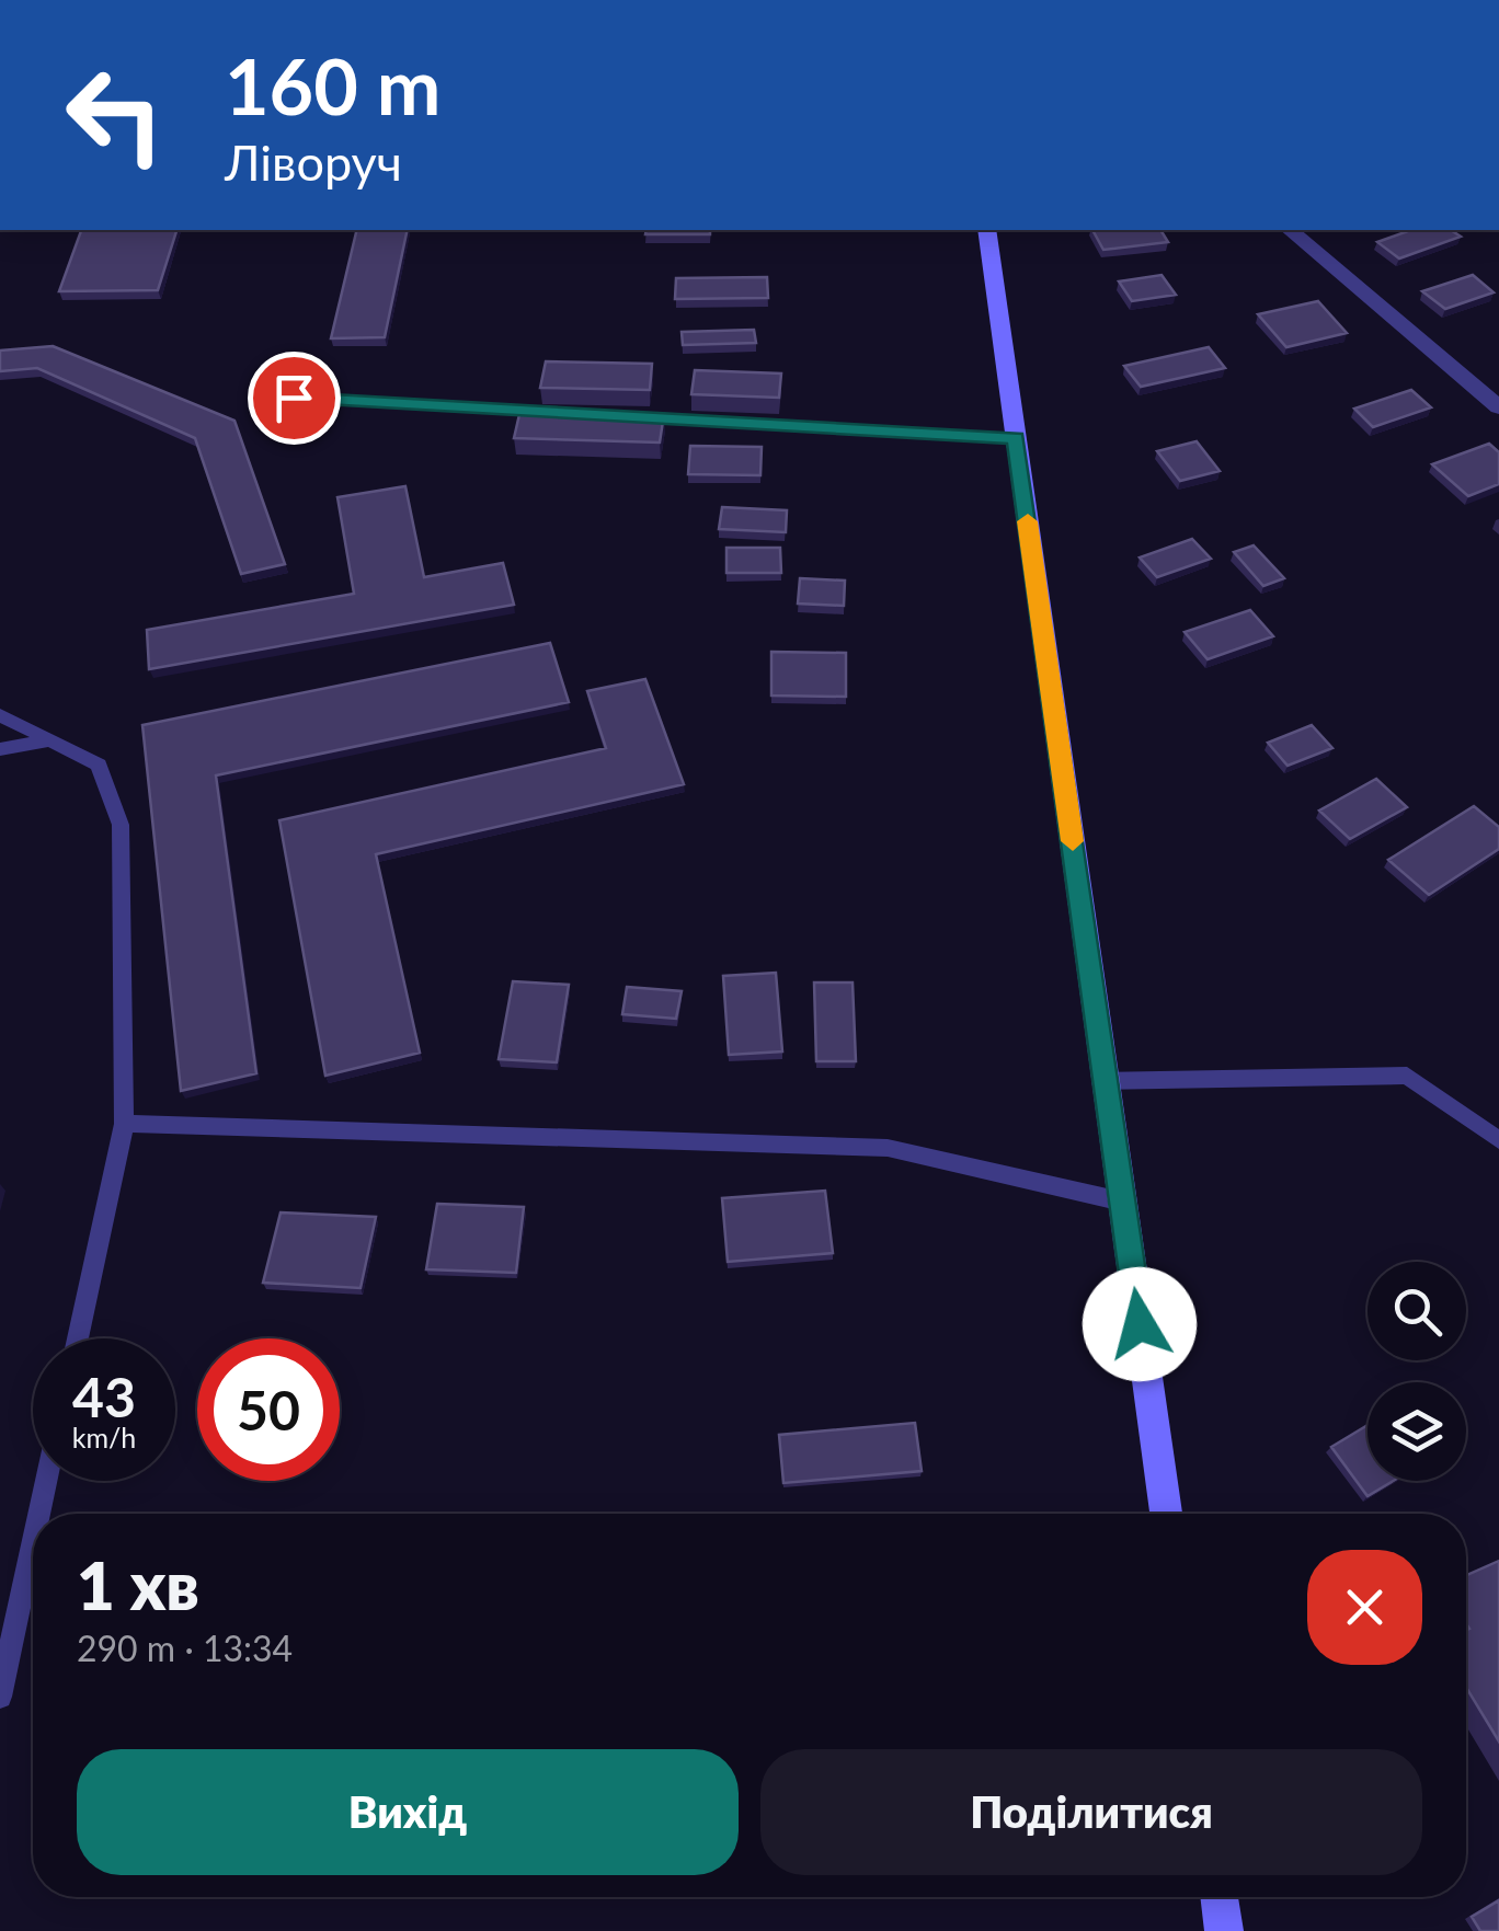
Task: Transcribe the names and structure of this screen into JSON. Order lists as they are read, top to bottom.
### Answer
{
  "page": {
    "turn": ["160 m", "Ліворуч"],
    "speed": "43 km/h",
    "limit": "50",
    "heading": ["1 хв", "290 m · 13:34"],
    "buttons": ["Вихід", "Поділитися"]
  }
}
